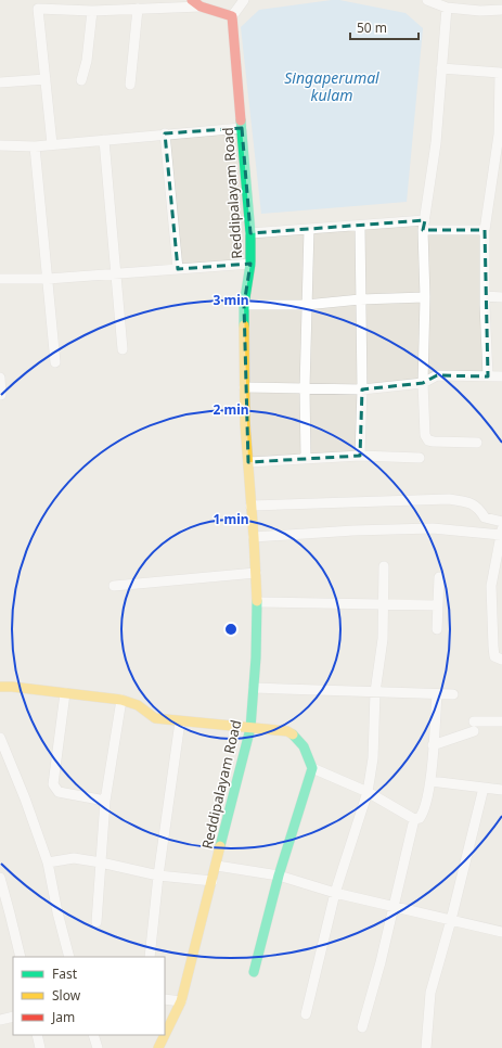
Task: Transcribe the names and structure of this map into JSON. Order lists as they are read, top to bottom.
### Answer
{
  "streets": {
    "main road": ["Reddipalayam Road"]
  },
  "water": ["Singaperumal kulam"],
  "legend": ["Fast", "Slow", "Jam"],
  "scale_bar": "50 m",
  "rings": ["3 min", "2 min", "1 min"]
}
